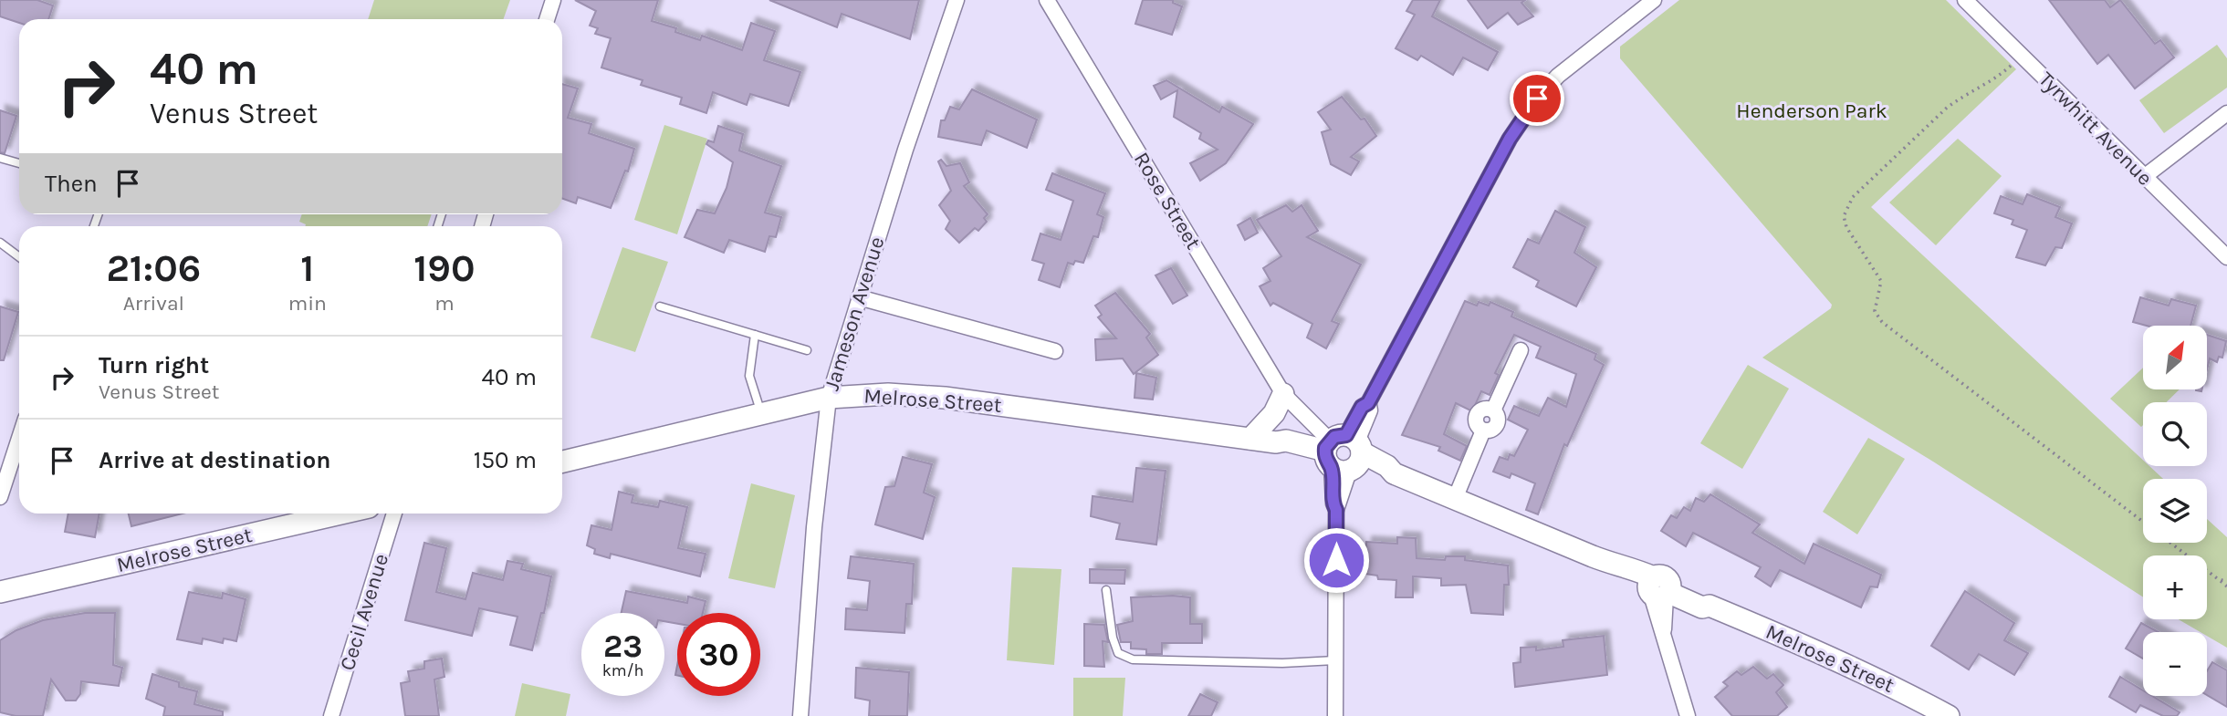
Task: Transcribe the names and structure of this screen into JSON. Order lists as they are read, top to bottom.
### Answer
{
  "streets": {
    "street": [
      "Tyrwhitt Avenue",
      "Rose Street",
      "Jameson Avenue",
      "Melrose Street",
      "Cecil Avenue"
    ]
  },
  "crossings": [
    ["Rose Street", "Melrose Street"],
    ["Jameson Avenue", "Melrose Street"]
  ],
  "parks": ["Henderson Park"],
  "north": "top right",
  "page": {
    "turn": ["40 m", "Venus Street"],
    "then": "Then",
    "eta": [
      "21:06",
      "Arrival",
      "1",
      "min",
      "190",
      "m"
    ],
    "map_buttons": ["+", "−"],
    "list": [
      {
        "name": "Turn right",
        "note": "Venus Street",
        "value": "40 m"
      },
      {
        "name": "Arrive at destination",
        "value": "150 m"
      }
    ],
    "speed": "23 km/h",
    "limit": "30"
  }
}
